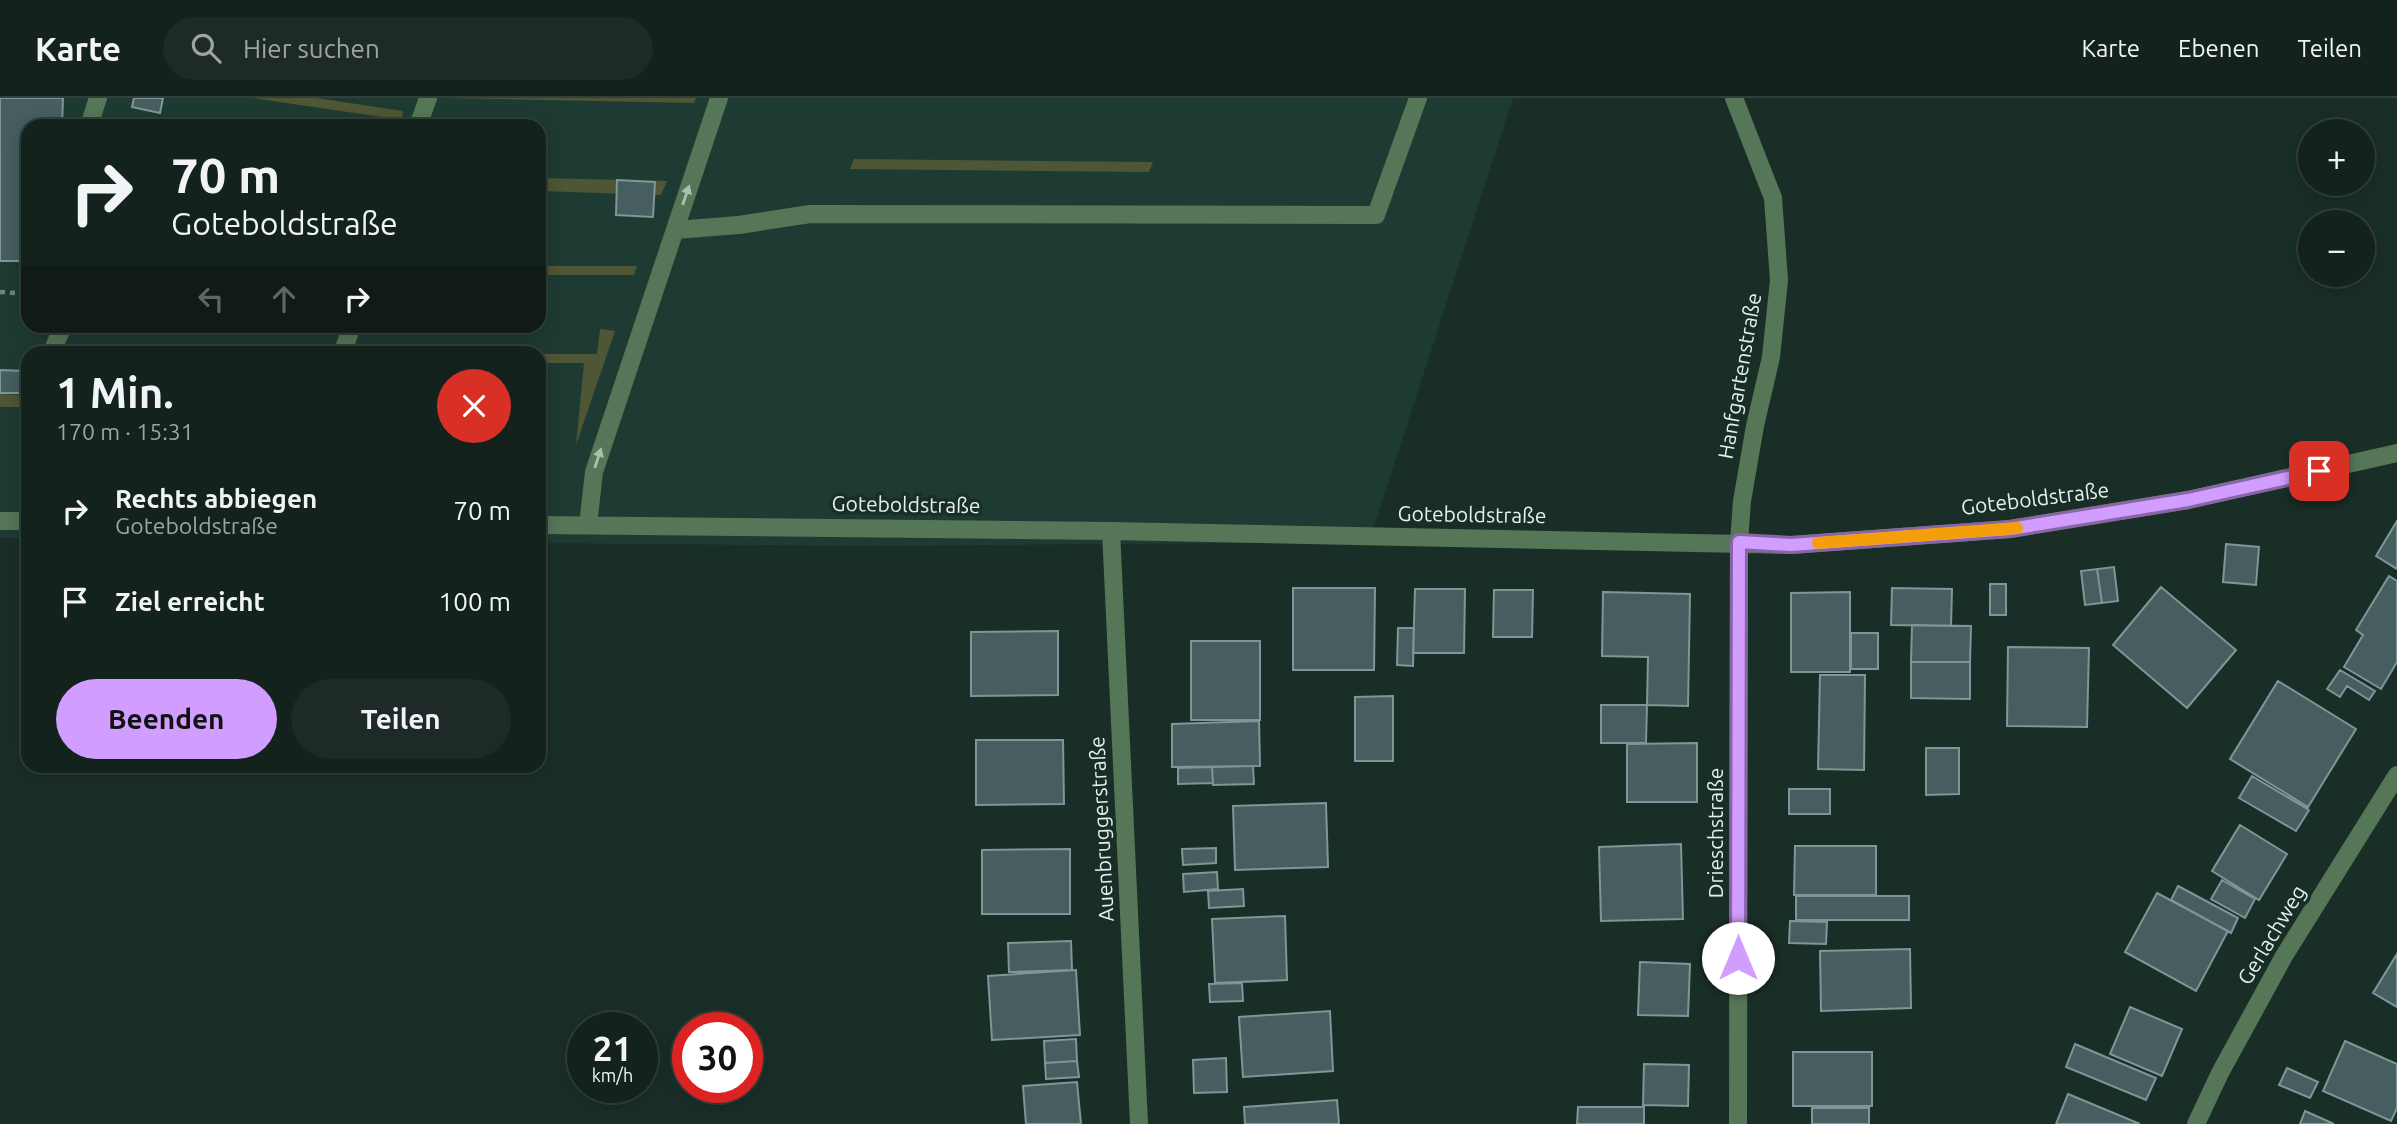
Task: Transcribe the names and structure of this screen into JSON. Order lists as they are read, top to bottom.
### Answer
{
  "streets": {
    "street": [
      "Hanfgartenstraße",
      "Goteboldstraße",
      "Auenbruggerstraße",
      "Drieschstraße",
      "Gerlachweg"
    ]
  },
  "crossings": [
    ["Hanfgartenstraße", "Goteboldstraße"],
    ["Hanfgartenstraße", "Drieschstraße"],
    ["Goteboldstraße", "Auenbruggerstraße"],
    ["Goteboldstraße", "Drieschstraße"]
  ],
  "page": {
    "header": "Karte",
    "search": "Hier suchen",
    "nav": ["Karte", "Ebenen", "Teilen"],
    "map_buttons": ["+", "−"],
    "turn": ["70 m", "Goteboldstraße"],
    "heading": ["1 Min.", "170 m · 15:31"],
    "list": [
      {
        "name": "Rechts abbiegen",
        "note": "Goteboldstraße",
        "value": "70 m"
      },
      {
        "name": "Ziel erreicht",
        "value": "100 m"
      }
    ],
    "buttons": ["Beenden", "Teilen"],
    "speed": "21 km/h",
    "limit": "30"
  }
}
